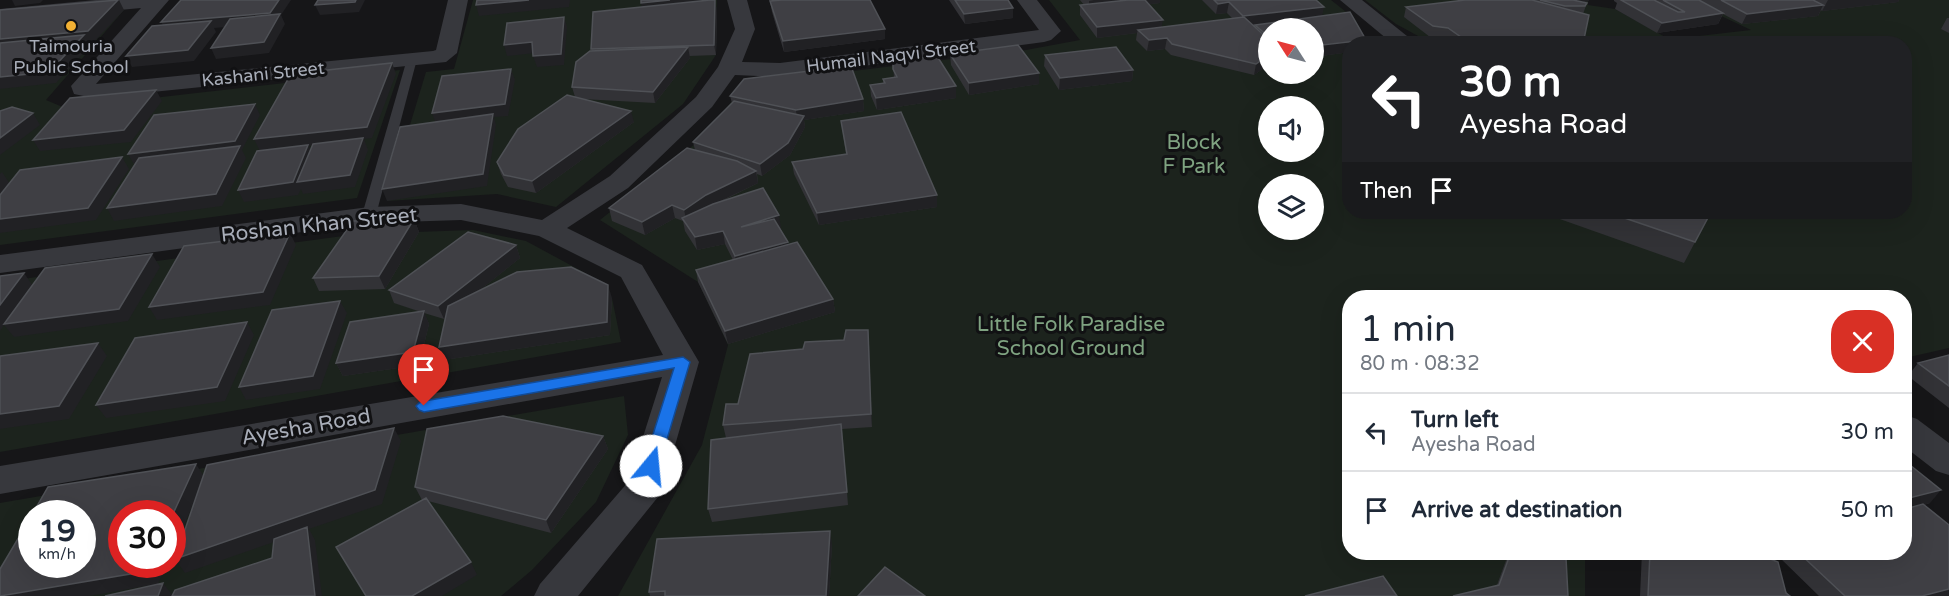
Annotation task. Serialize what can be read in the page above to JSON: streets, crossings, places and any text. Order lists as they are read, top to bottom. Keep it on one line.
{"streets":{"street":["Humail Naqvi Street","Kashani Street","Roshan Khan Street","Ayesha Road"]},"crossings":[["Roshan Khan Street","Ayesha Road"]],"parks":["Block F Park","Little Folk Paradise School Ground"],"places":["Taimouria Public School"],"north":"top left","page":{"turn":["30 m","Ayesha Road"],"then":"Then","heading":["1 min","80 m · 08:32"],"list":[{"name":"Turn left","note":"Ayesha Road","value":"30 m"},{"name":"Arrive at destination","value":"50 m"}],"speed":"19 km/h","limit":"30"}}
